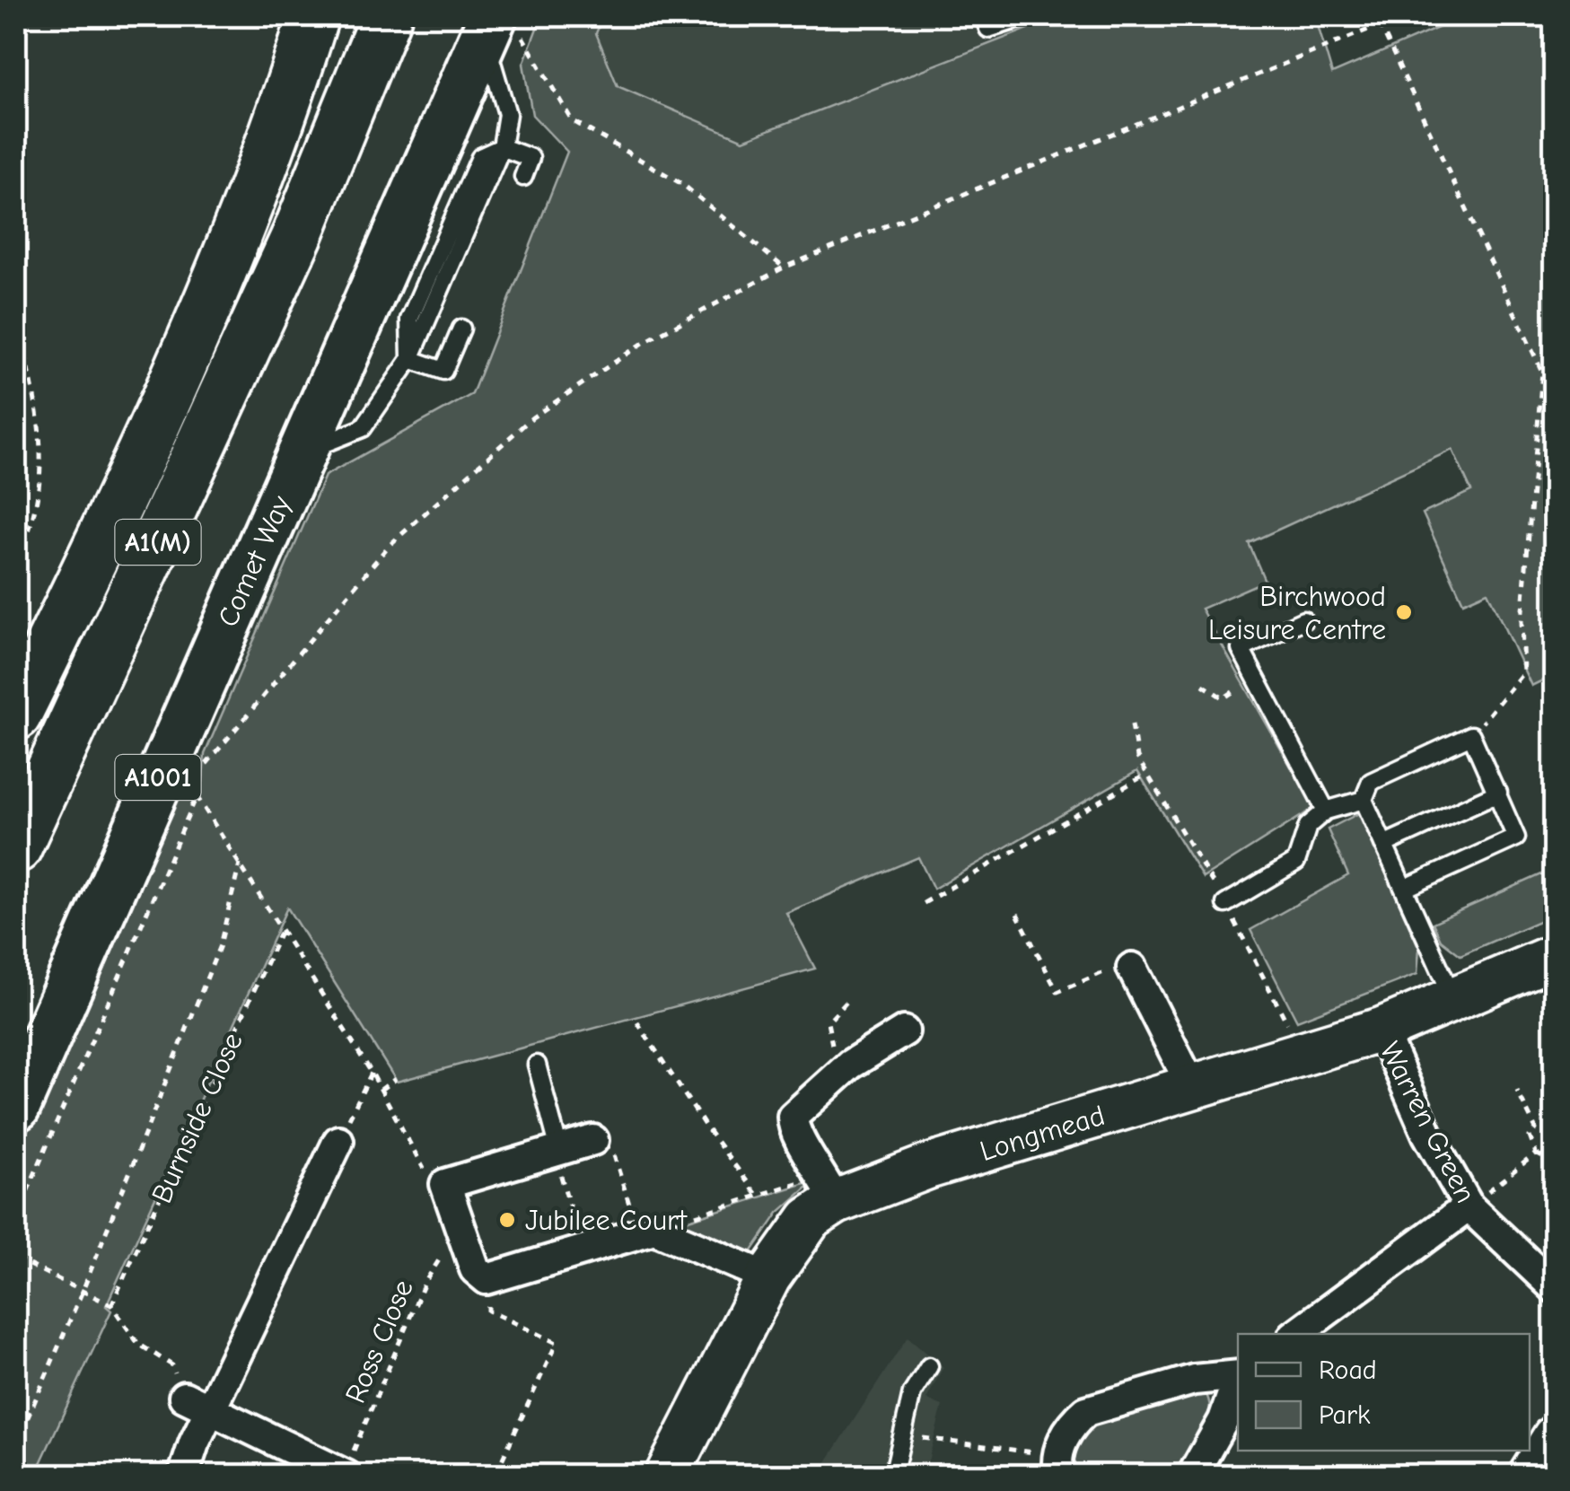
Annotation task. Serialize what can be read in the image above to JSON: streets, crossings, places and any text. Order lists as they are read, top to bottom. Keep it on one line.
{"streets":{"highway":["A1(M)"],"main road":["Comet Way","A1001"],"street":["Warren Green","Longmead"],"path":["Burnside Close","Ross Close"]},"crossings":[["Warren Green","Longmead"]],"places":["Birchwood Leisure Centre","Jubilee Court"],"legend":["Road","Park"]}
